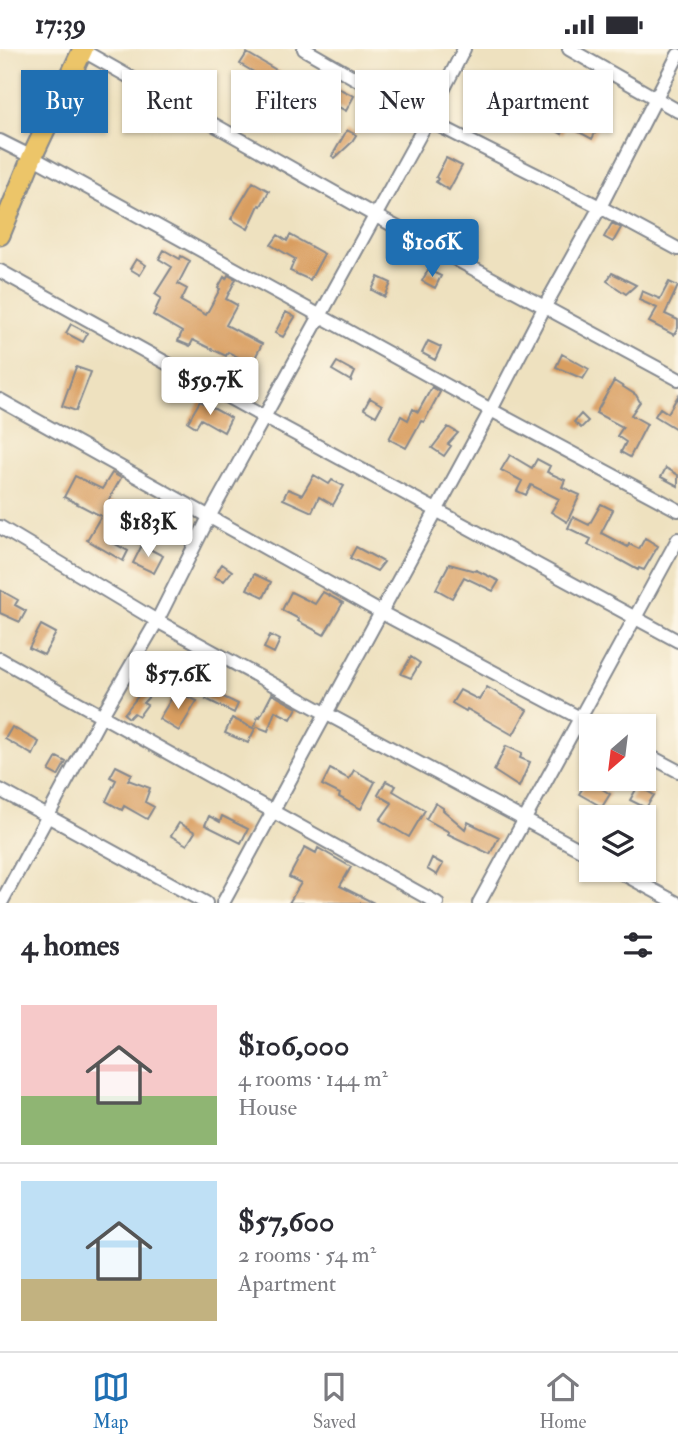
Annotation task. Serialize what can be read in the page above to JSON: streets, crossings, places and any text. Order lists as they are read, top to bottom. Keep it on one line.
{"north":"bottom left","page":{"status":"17:39","chip":["Buy","Rent","Filters","New","Apartment"],"price":["$106K","$59.7K","$183K","$57.6K"],"heading":"4 homes","list":[{"name":"$106,000","note":"4 rooms · 144 m² · House"},{"name":"$57,600","note":"2 rooms · 54 m² · Apartment"}],"tabs":["Map","Saved","Home"]}}
